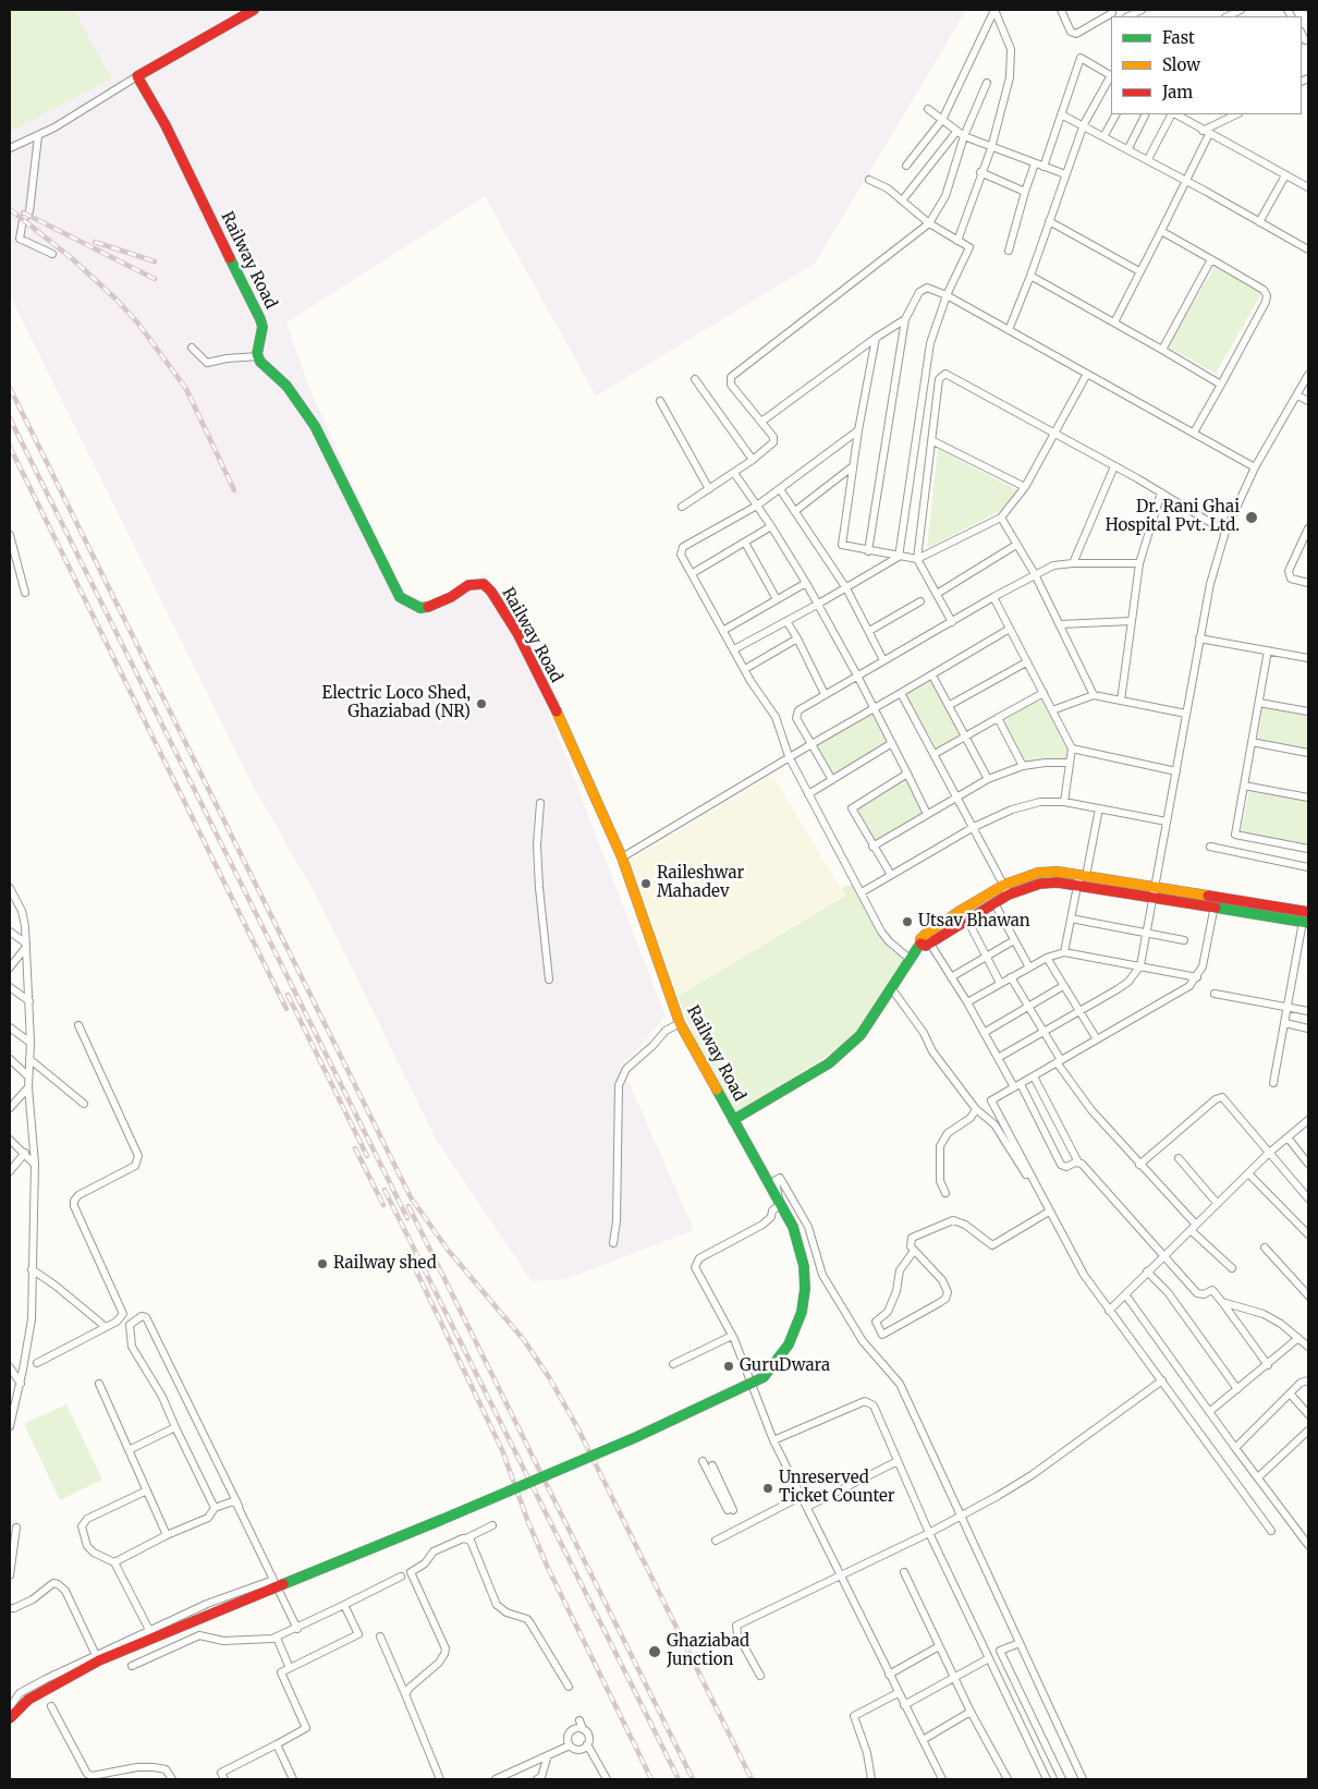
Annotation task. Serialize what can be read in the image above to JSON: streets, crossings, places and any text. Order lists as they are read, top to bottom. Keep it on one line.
{"streets":{"street":["Railway Road"]},"places":["Dr. Rani Ghai Hospital Pvt. Ltd.","Electric Loco Shed, Ghaziabad (NR)","Raileshwar Mahadev","Utsav Bhawan","Railway shed","GuruDwara","Unreserved Ticket Counter","Ghaziabad Junction"],"legend":["Fast","Slow","Jam"]}
